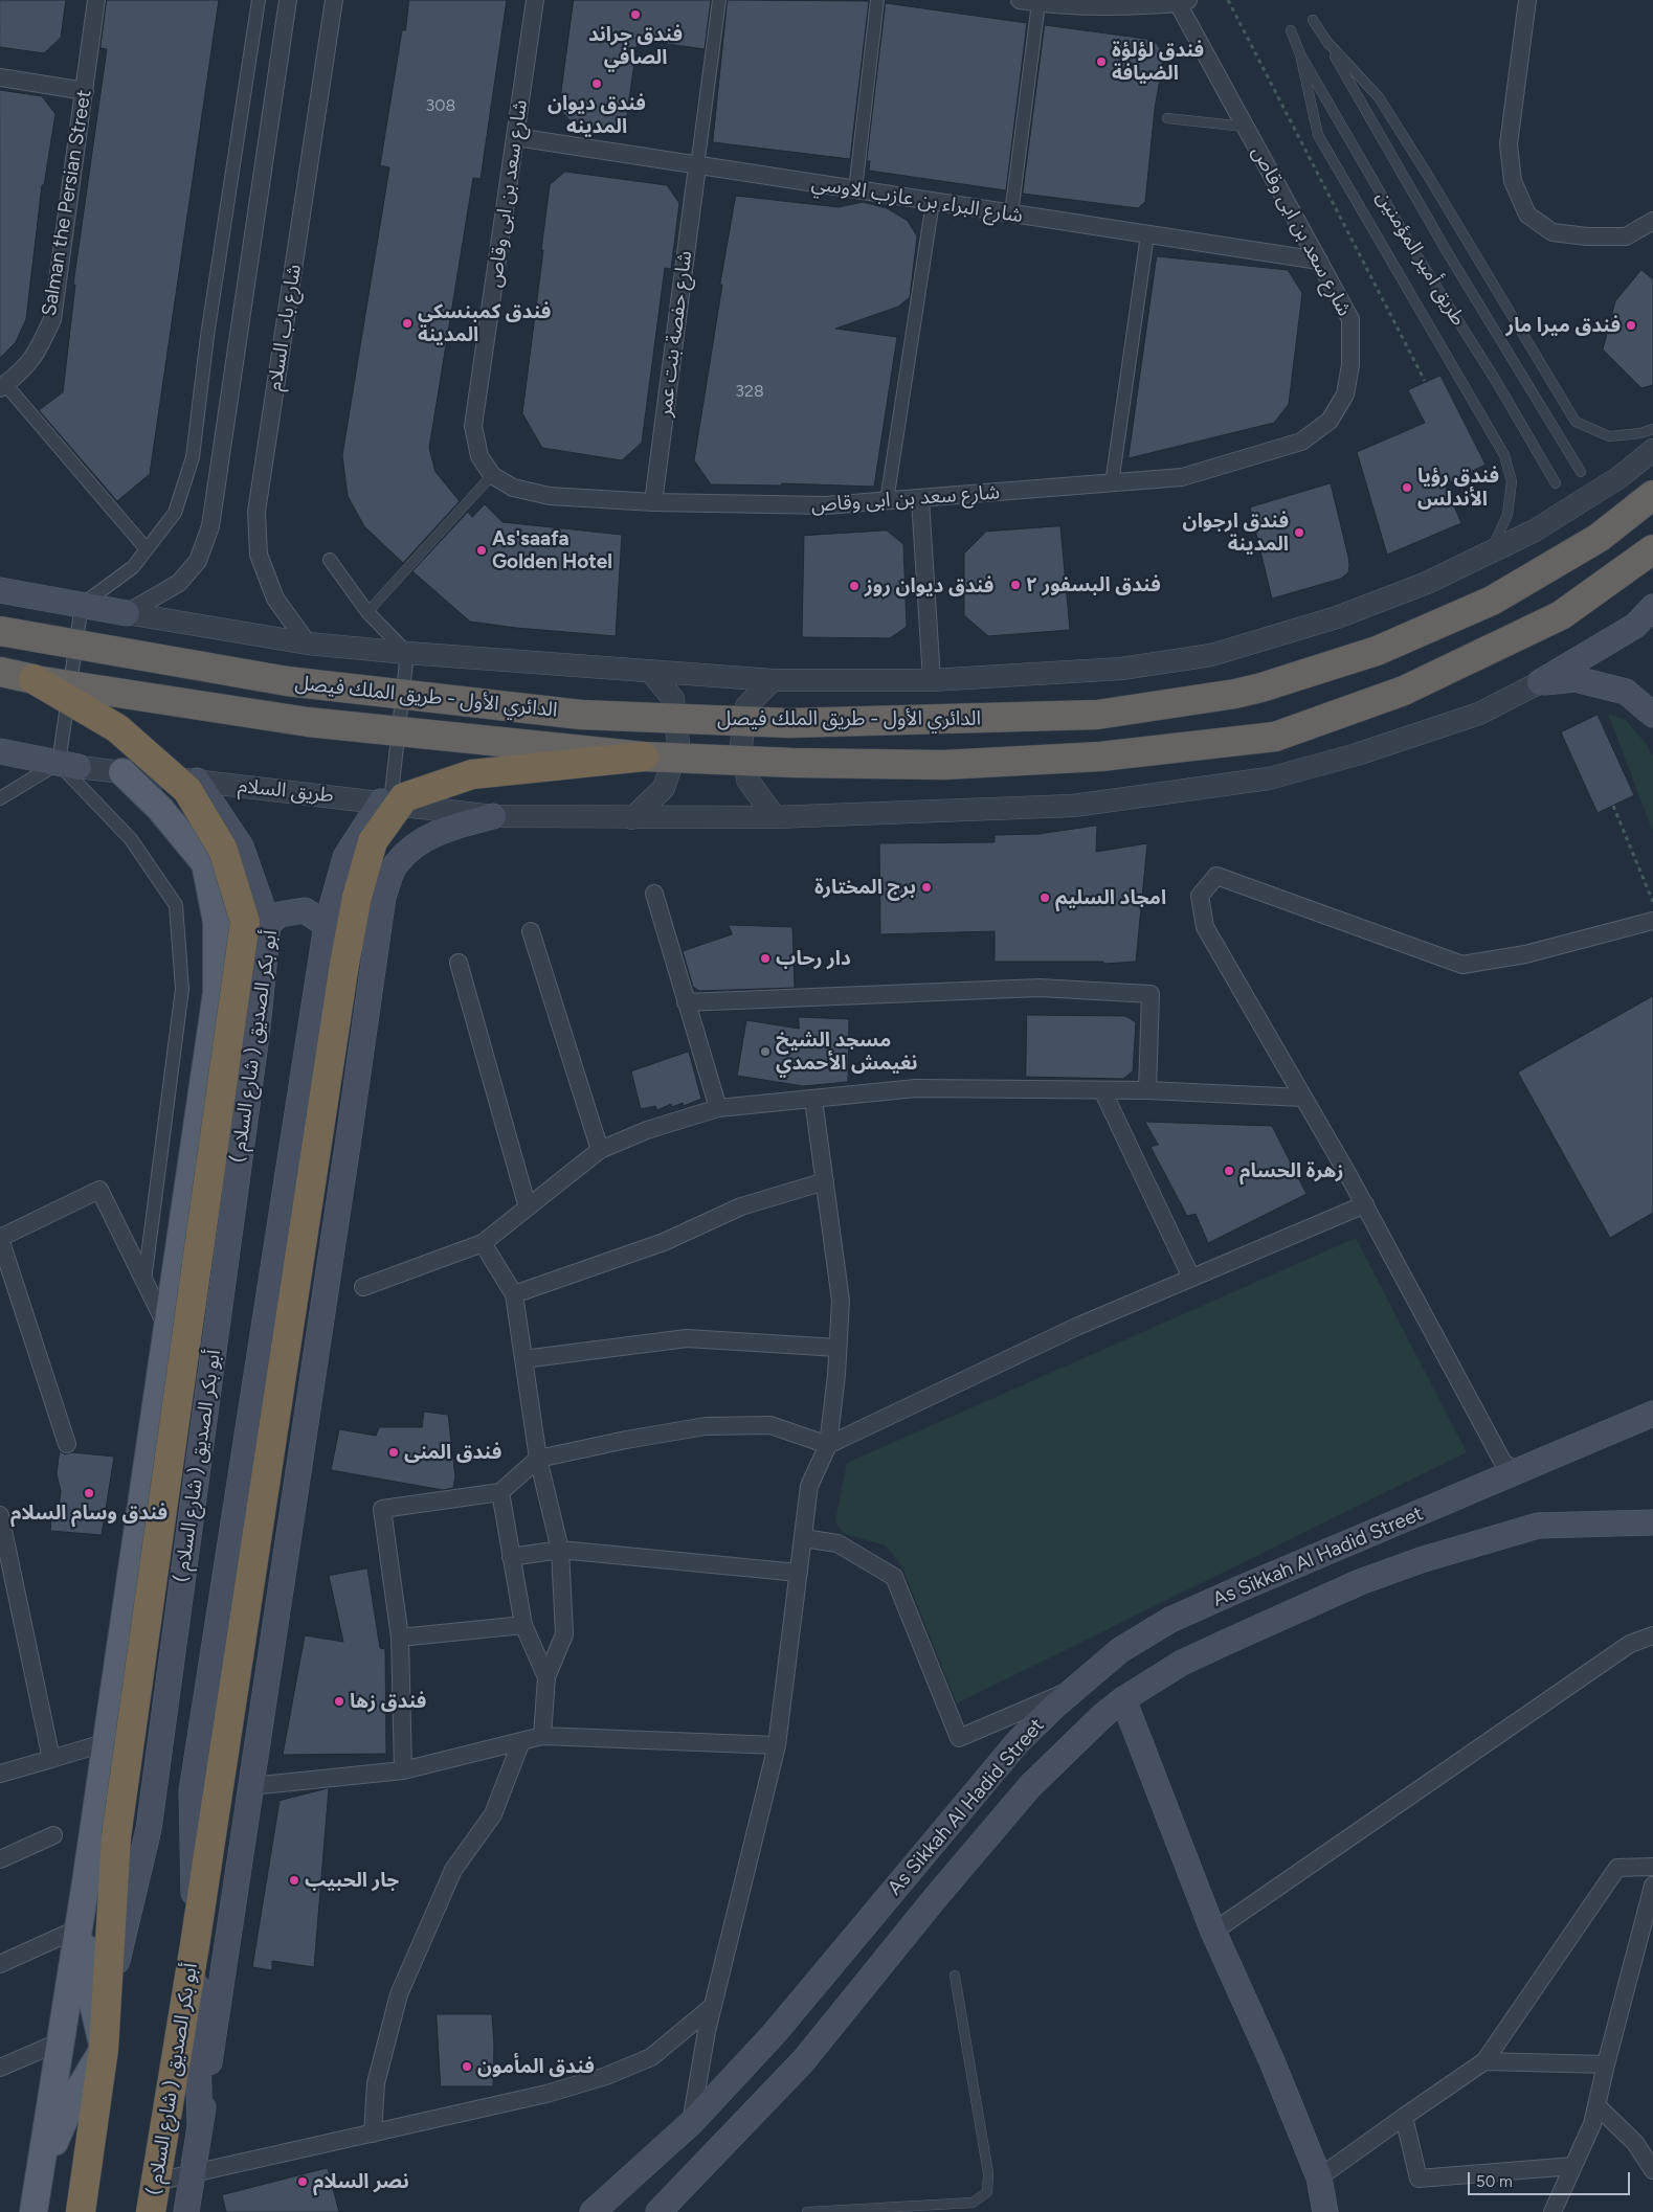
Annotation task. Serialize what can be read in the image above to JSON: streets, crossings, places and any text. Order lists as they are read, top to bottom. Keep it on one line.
{"streets":{"highway":["الدائري الأول - طريق الملك فيصل","( شارع السلام ) أبو بكر الصديق"],"main road":["As Sikkah Al Hadid Street"],"street":["شارع سعد بن ابى وقاص","شارع البراء بن عازب الاوسي","Salman the Persian Street","شارع باب السلام","شارع حفصة بنت عمر","طريق السلام"],"lane":["طريق أمير المؤمنين"]},"crossings":[["شارع سعد بن ابى وقاص","شارع البراء بن عازب الاوسي"],["شارع سعد بن ابى وقاص","شارع حفصة بنت عمر"],["شارع سعد بن ابى وقاص","الدائري الأول - طريق الملك فيصل"],["شارع البراء بن عازب الاوسي","شارع حفصة بنت عمر"],["الدائري الأول - طريق الملك فيصل","( شارع السلام ) أبو بكر الصديق"]],"places":["فندق جراند الصافي","فندق لؤلؤة الضيافة","فندق ديوان المدينه","فندق كمبنسكي المدينة","فندق ميرا مار","فندق رؤيا الأندلس","فندق ارجوان المدينة","As'saafa Golden Hotel","فندق البسفور ٢","فندق ديوان روز","برج المختارة","امجاد السلیم","دار رحاب","مسجد الشيخ نغيمش الأحمدي","زهرة الحسام","فندق المنى","فندق وسام السلام","فندق زها","جار الحبيب","فندق المأمون","نصر السلام"],"house_numbers":["308","328"],"scale_bar":"50 m"}
